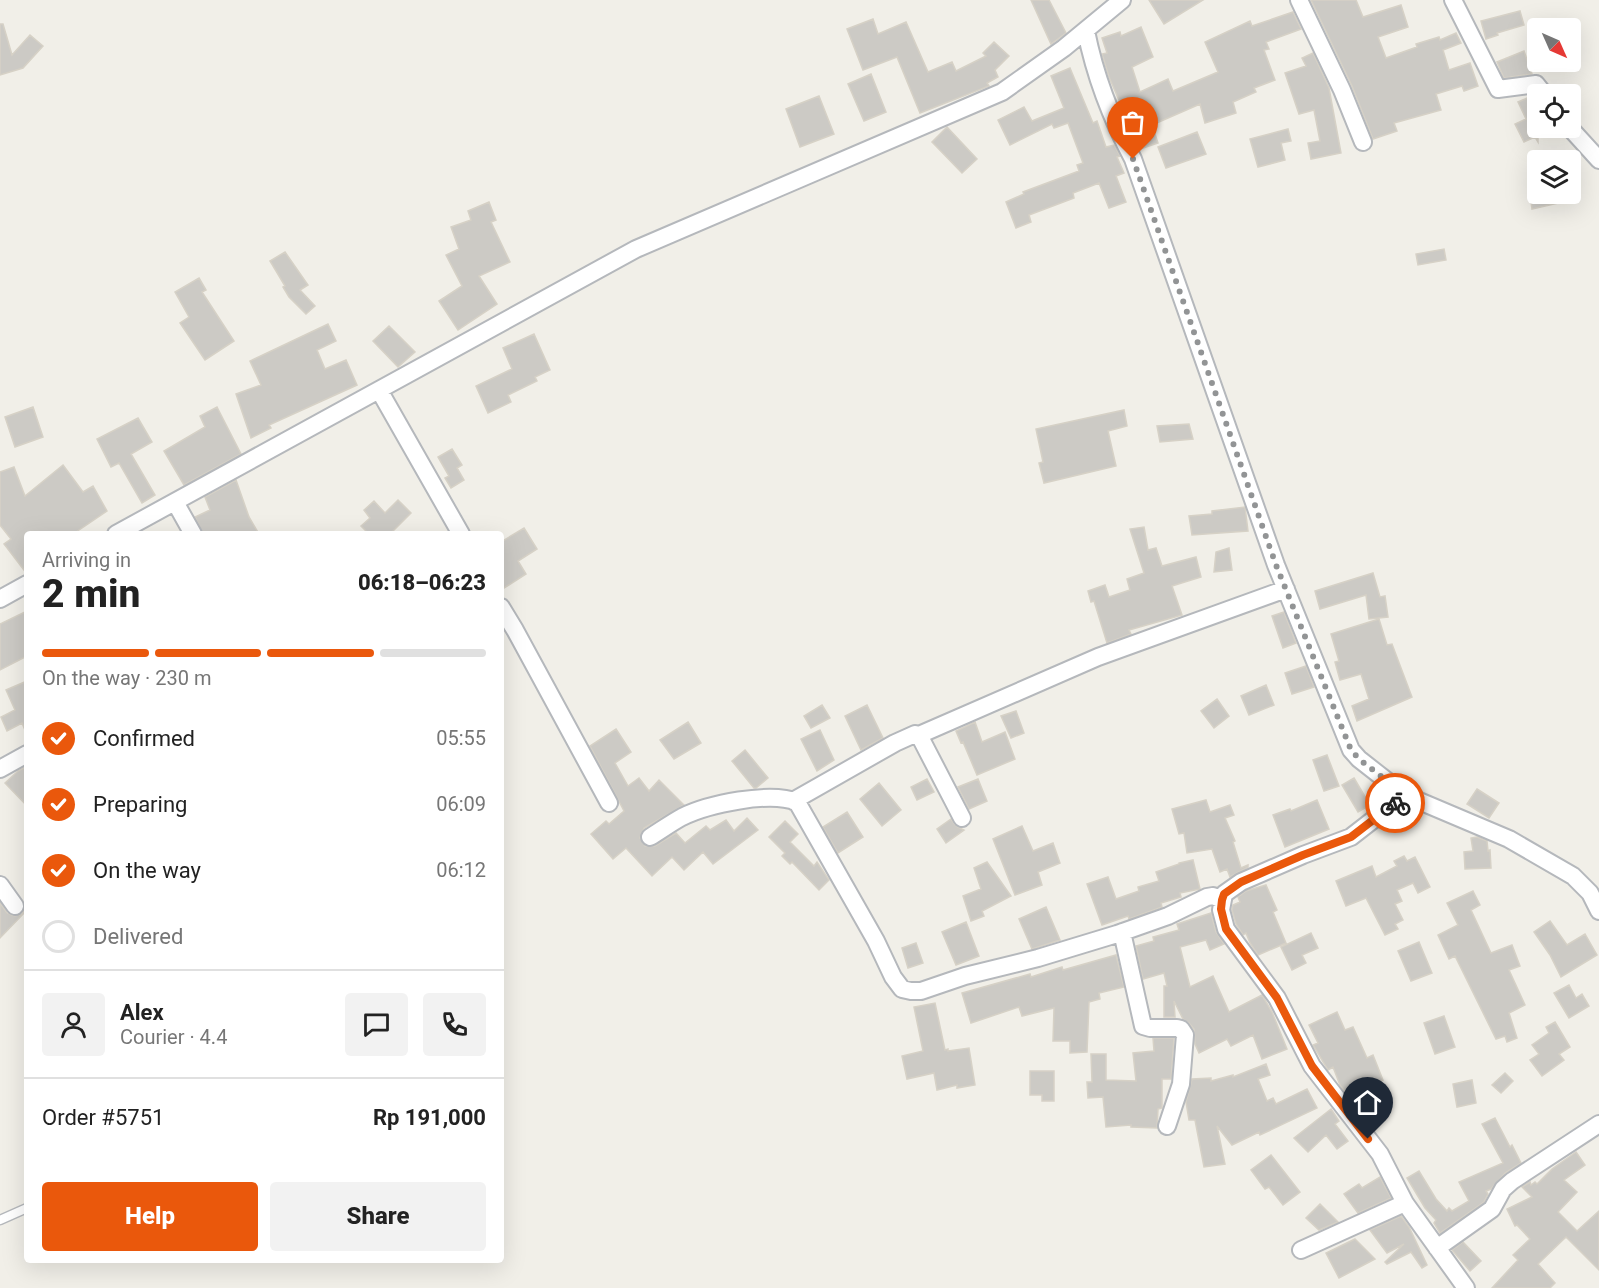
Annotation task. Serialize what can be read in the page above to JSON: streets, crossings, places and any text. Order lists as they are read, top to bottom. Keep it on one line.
{"north":"bottom right","page":{"heading":["2 min","Arriving in","06:18–06:23"],"panel":["Alex","Courier · 4.4","Order #5751","Rp 191,000"],"bar":"On the way · 230 m","list":[["Confirmed","05:55"],["Preparing","06:09"],["On the way","06:12"],"Delivered"],"buttons":["Help","Share"]}}
